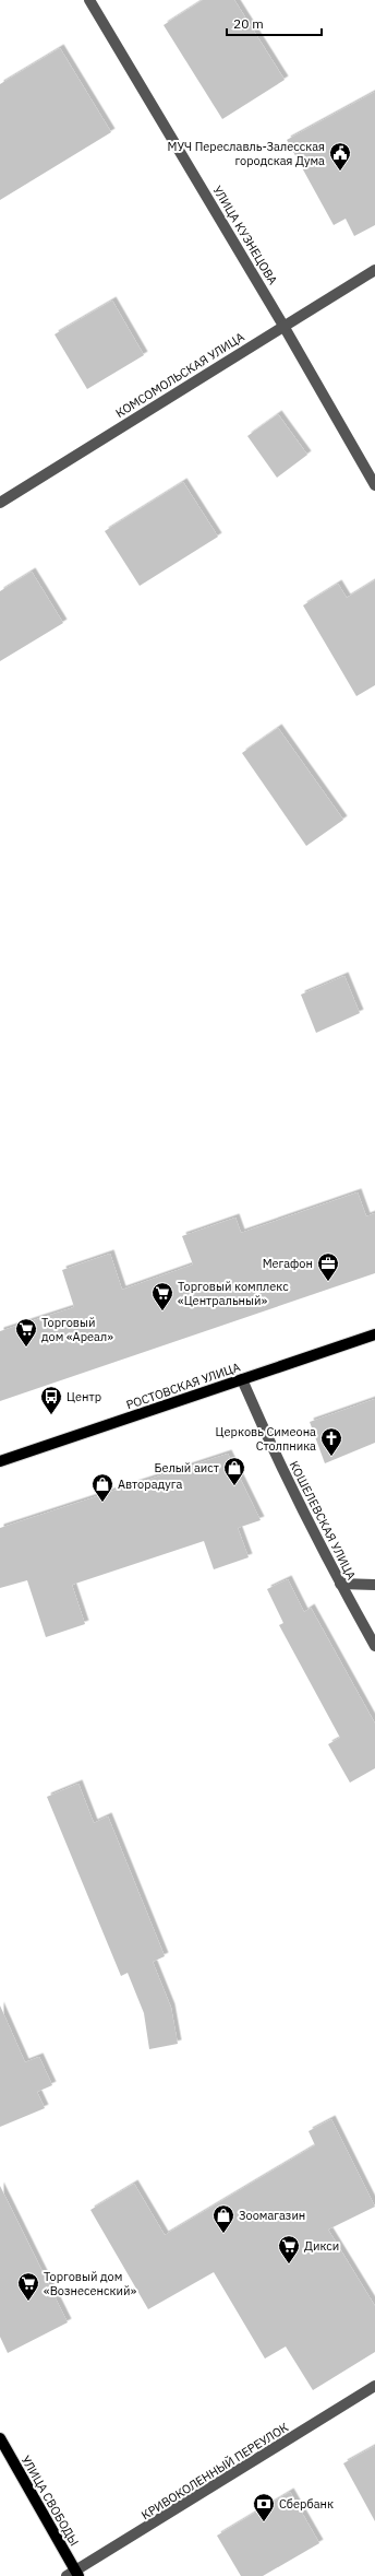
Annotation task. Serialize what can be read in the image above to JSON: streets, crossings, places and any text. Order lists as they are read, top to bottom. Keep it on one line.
{"streets":{"main road":["РОСТОВСКАЯ УЛИЦА","УЛИЦА СВОБОДЫ"],"street":["УЛИЦА КУЗНЕЦОВА","КОМСОМОЛЬСКАЯ УЛИЦА","КОШЕЛЕВСКАЯ УЛИЦА","КРИВОКОЛЕННЫЙ ПЕРЕУЛОК"]},"crossings":[["УЛИЦА КУЗНЕЦОВА","КОМСОМОЛЬСКАЯ УЛИЦА"],["РОСТОВСКАЯ УЛИЦА","КОШЕЛЕВСКАЯ УЛИЦА"],["КРИВОКОЛЕННЫЙ ПЕРЕУЛОК","УЛИЦА СВОБОДЫ"]],"places":{"public building":["МУЧ Переславль-Залесская городская Дума"],"office":["Мегафон"],"supermarket":["Торговый комплекс «Центральный»","Торговый дом «Ареал»","Дикси","Торговый дом «Вознесенский»"],"bus stop":["Центр"],"church":["Церковь Симеона Столпника"],"shop":["Белый аист","Авторадуга","Зоомагазин"],"bank":["Сбербанк"]},"scale_bar":"20 m"}
